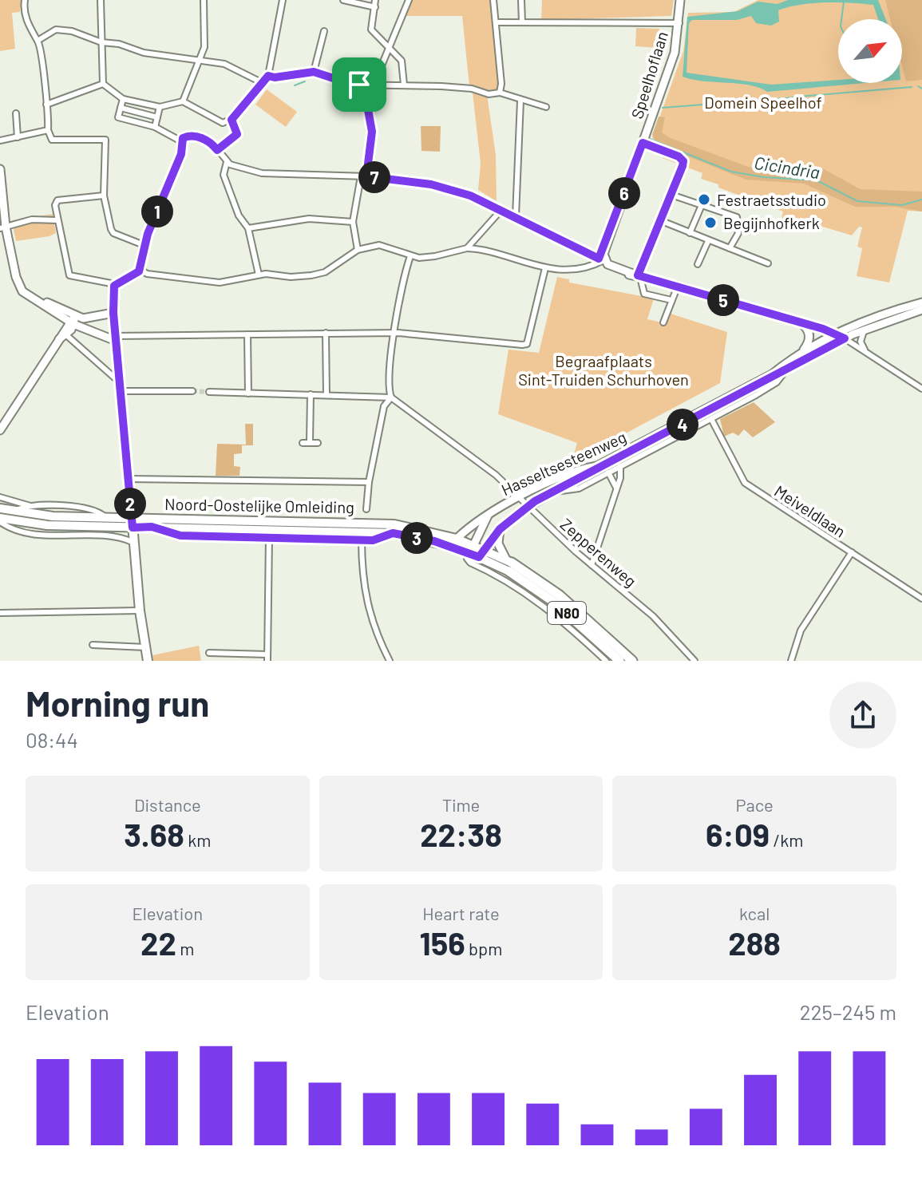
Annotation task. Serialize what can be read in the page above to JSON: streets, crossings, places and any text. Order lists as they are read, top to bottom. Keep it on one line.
{"streets":{"highway":["N80"],"main road":["Noord-Oostelijke Omleiding"],"street":["Speelhoflaan","Hasseltsesteenweg","Meiveldlaan","Zepperenweg"]},"crossings":[["Hasseltsesteenweg","Noord-Oostelijke Omleiding"],["Hasseltsesteenweg","Zepperenweg"],["Noord-Oostelijke Omleiding","N80"]],"water":["Cicindria"],"parks":["Domein Speelhof","Begraafplaats Sint-Truiden Schurhoven"],"places":["Festraetsstudio","Begijnhofkerk"],"north":"top right","page":{"pins":["7","6","1","5","4","2","3"],"heading":["Morning run","08:44"],"stats":[["Distance","3.68 km"],["Time","22:38"],["Pace","6:09 /km"],["Elevation","22 m"],["Heart rate","156 bpm"],["kcal","288"]],"chart":["Elevation","225–245 m"]}}
